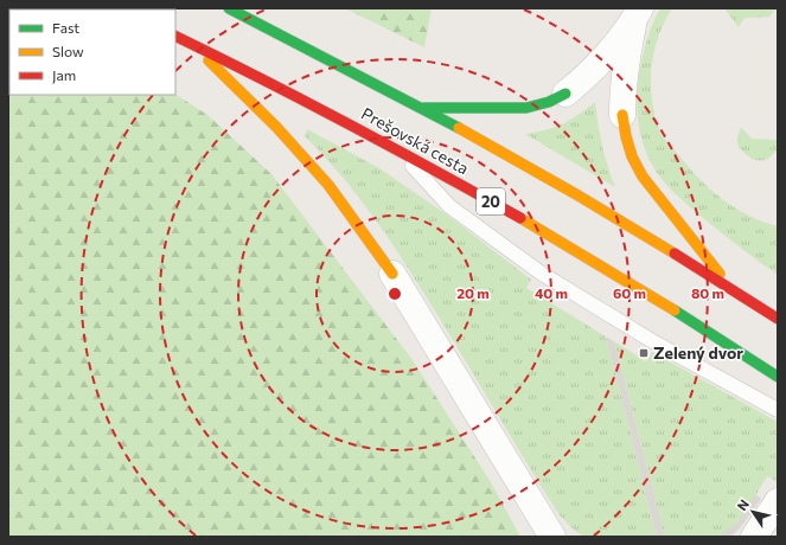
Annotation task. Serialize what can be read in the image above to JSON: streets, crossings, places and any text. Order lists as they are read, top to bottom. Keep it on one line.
{"streets":{"highway":["Prešovská cesta","20"]},"places":{"transit":["Zelený dvor"]},"legend":["Fast","Slow","Jam"],"north":"top left","rings":["20 m","40 m","60 m","80 m"]}
